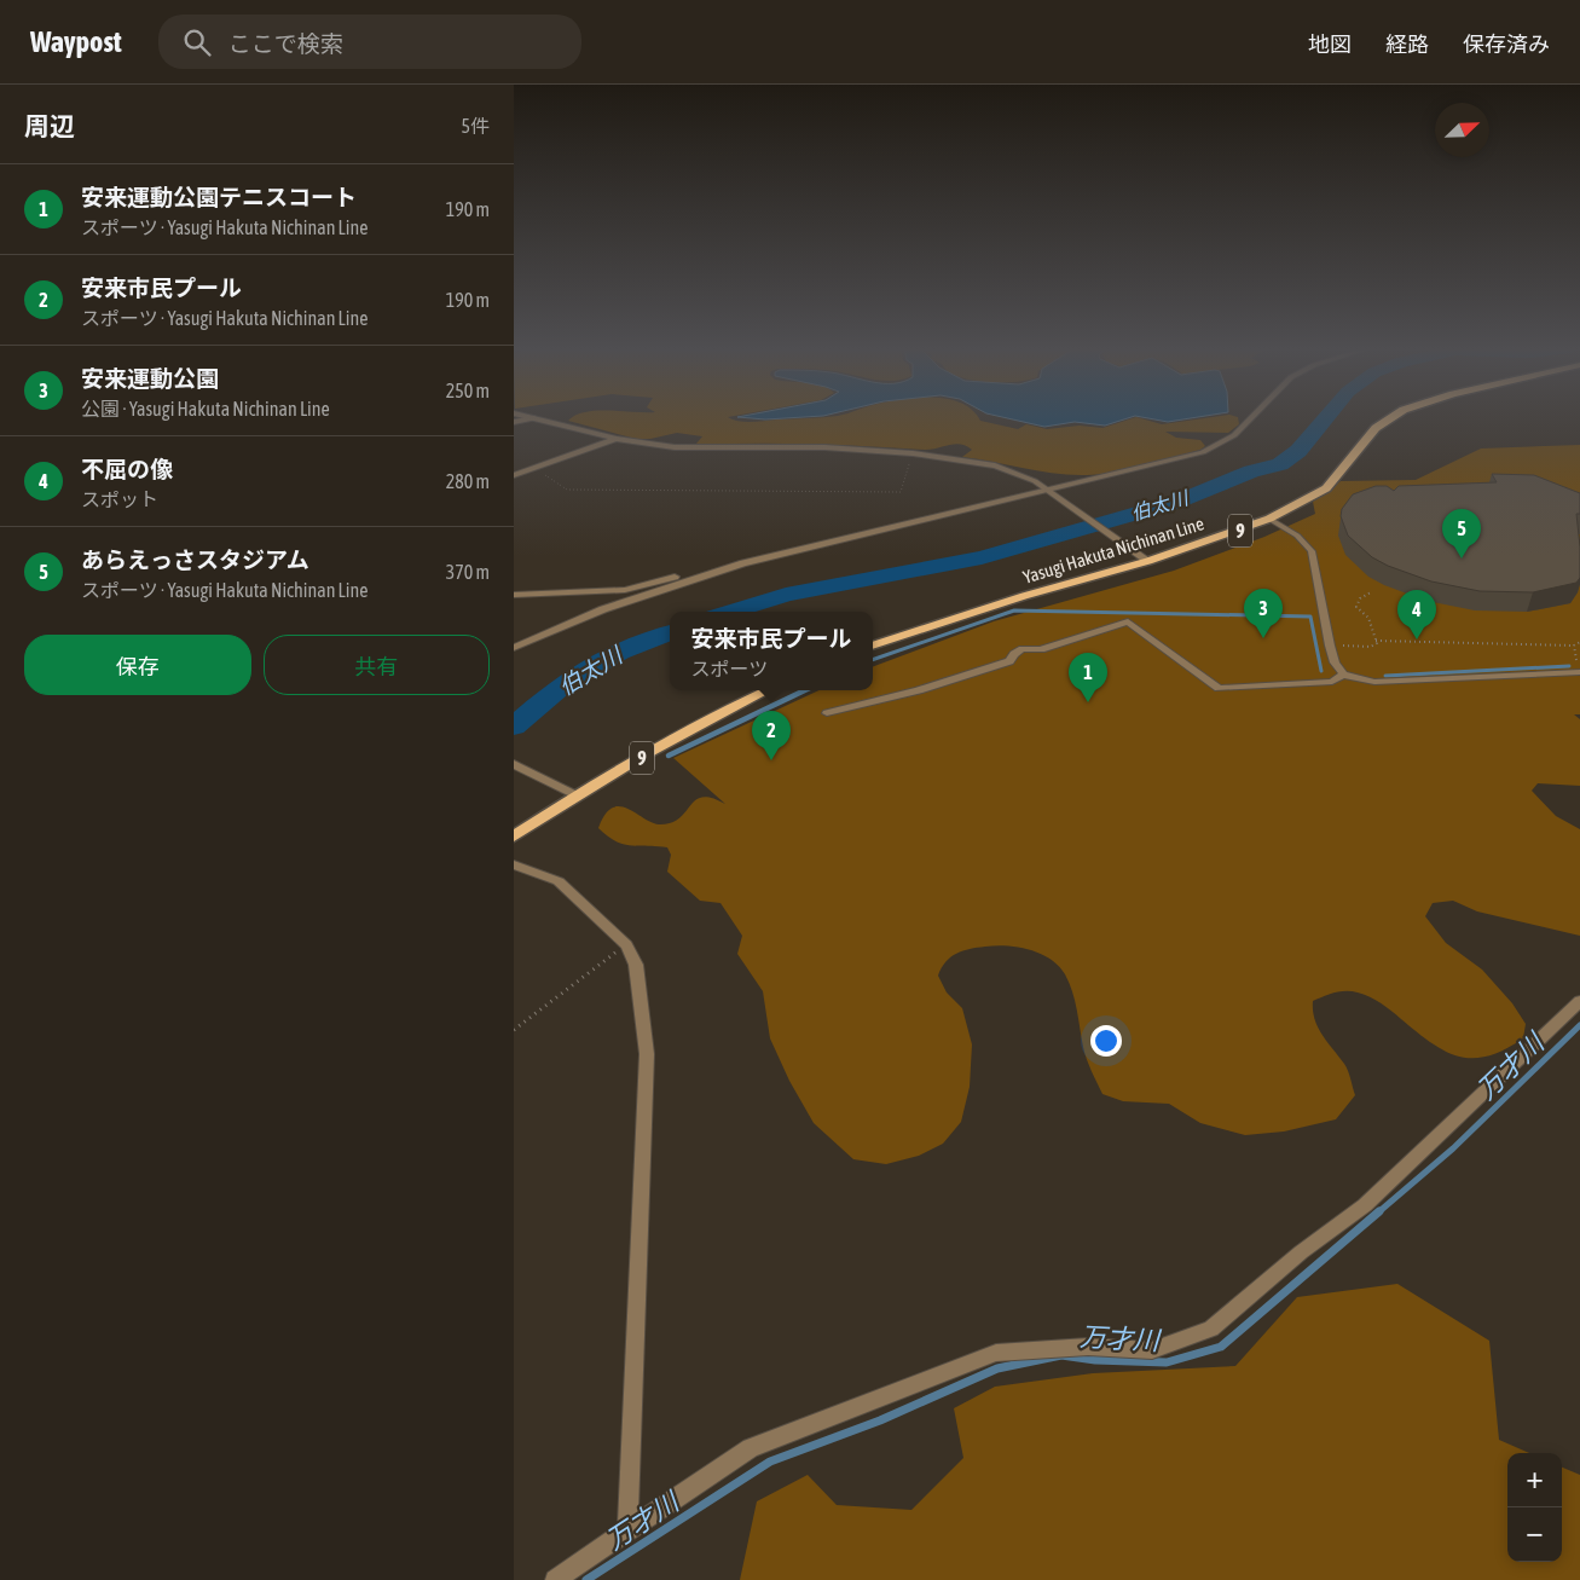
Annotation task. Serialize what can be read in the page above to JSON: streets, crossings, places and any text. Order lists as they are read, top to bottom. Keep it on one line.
{"streets":{"main road":["9","Yasugi Hakuta Nichinan Line"]},"water":["伯太川","万才川"],"north":"top right","page":{"header":"Waypost","search":"ここで検索","nav":["地図","経路","保存済み"],"heading":["周辺","5件"],"list":[{"mark":"1","name":"安来運動公園テニスコート","note":"スポーツ · Yasugi Hakuta Nichinan Line","value":"190 m"},{"mark":"2","name":"安来市民プール","note":"スポーツ · Yasugi Hakuta Nichinan Line","value":"190 m"},{"mark":"3","name":"安来運動公園","note":"公園 · Yasugi Hakuta Nichinan Line","value":"250 m"},{"mark":"4","name":"不屈の像","note":"スポット","value":"280 m"},{"mark":"5","name":"あらえっさスタジアム","note":"スポーツ · Yasugi Hakuta Nichinan Line","value":"370 m"}],"pins":["5","3","4","1","2"],"popup":["安来市民プール","スポーツ"],"buttons":["保存","共有"],"map_buttons":["+","−"]}}
